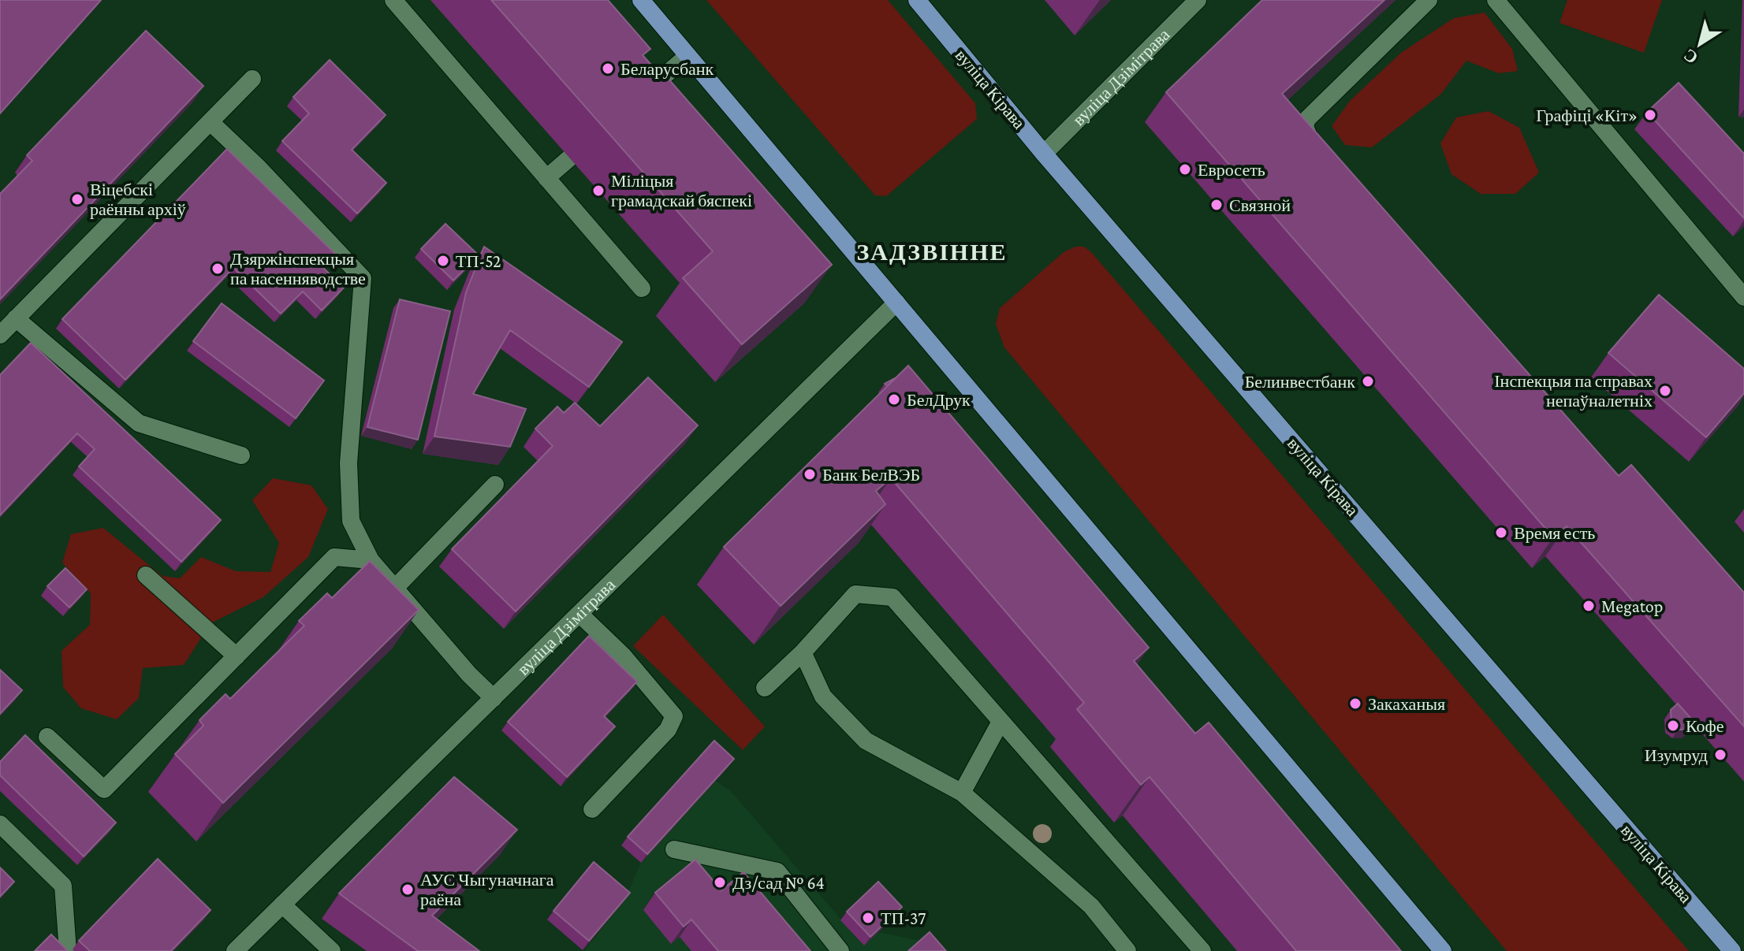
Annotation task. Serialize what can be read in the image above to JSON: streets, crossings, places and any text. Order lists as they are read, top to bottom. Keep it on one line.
{"streets":{"main road":["вуліца Кірава"],"street":["вуліца Дзімітрава"]},"crossings":[["вуліца Дзімітрава","вуліца Кірава"]],"districts":["ЗАДЗВІННЕ"],"places":["Беларусбанк","Графіці «Кіт»","Евросеть","Міліцыя грамадскай бяспекі","Віцебскі раённы архіў","Связной","ТП-52","Дзяржінспекцыя па насенняводстве","Белинвестбанк","Інспекцыя па справах непаўналетніх","БелДрук","Банк БелВЭБ","Время есть","Megatop","Закаханыя","Кофе","Изумруд","Дз/сад № 64","АУС Чыгуначнага раёна","ТП-37"],"north":"bottom left"}
